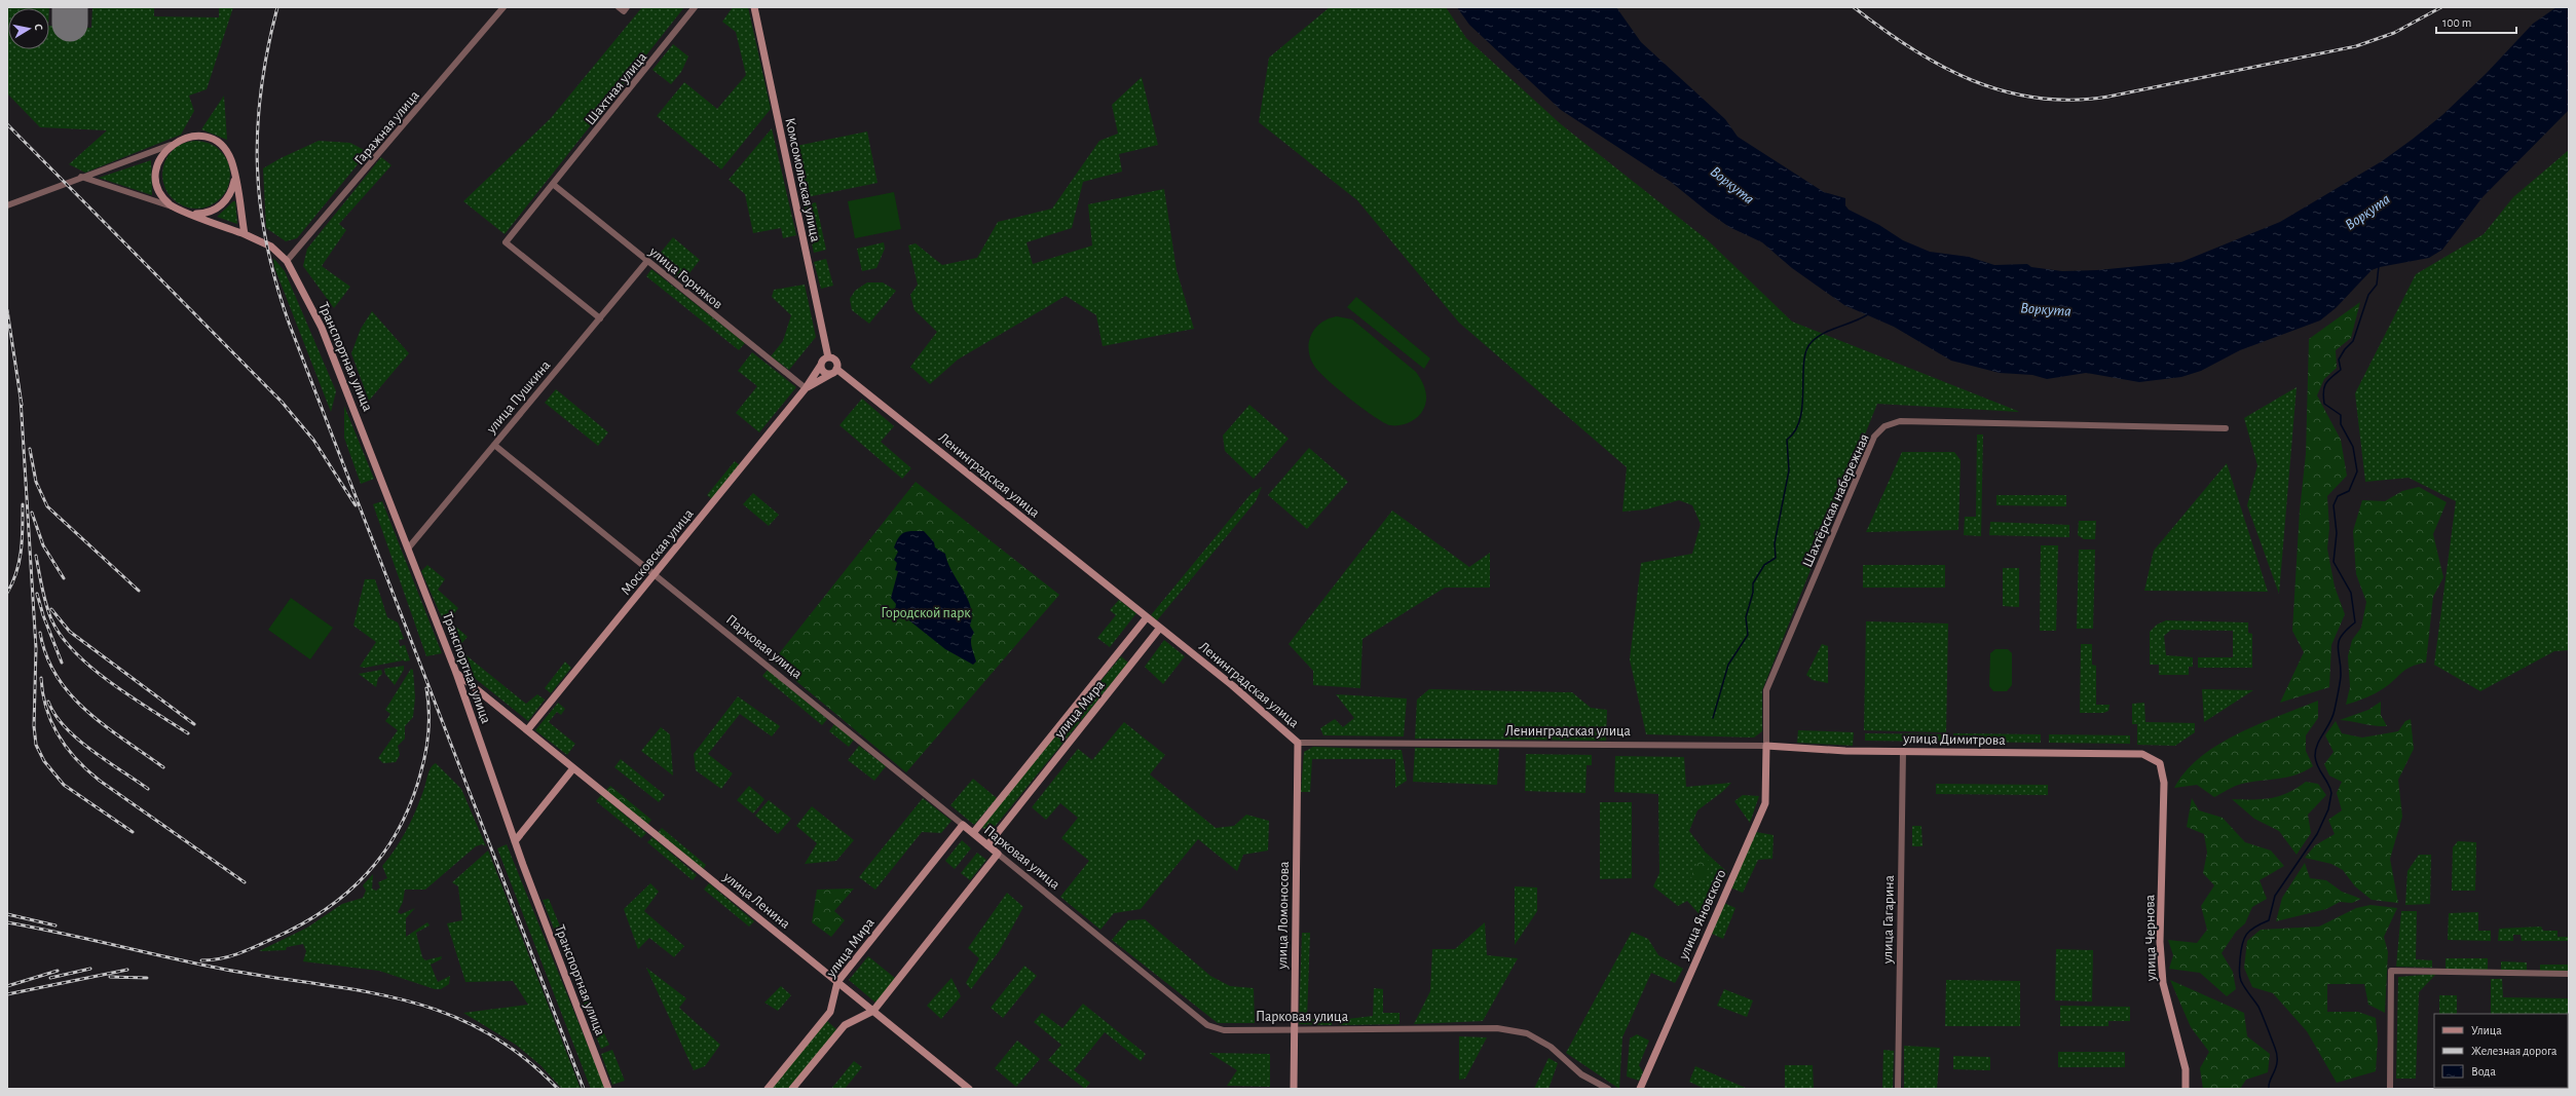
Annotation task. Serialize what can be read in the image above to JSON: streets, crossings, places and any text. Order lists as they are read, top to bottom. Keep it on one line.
{"streets":{"main road":["Комсомольская улица","Транспортная улица","Ленинградская улица","Московская улица","Парковая улица","улица Мира","улица Димитрова","улица Ленина","улица Яновского","улица Ломоносова","улица Чернова"],"street":["Шахтная улица","Гаражная улица","улица Горняков","улица Пушкина","Шахтёрская набережная","улица Гагарина"]},"crossings":[["Шахтная улица","улица Горняков"],["Шахтная улица","улица Пушкина"],["Гаражная улица","Транспортная улица"],["Комсомольская улица","Московская улица"],["улица Горняков","улица Пушкина"],["улица Горняков","Московская улица"],["Транспортная улица","улица Пушкина"],["Транспортная улица","улица Ленина"],["улица Пушкина","Парковая улица"],["Ленинградская улица","Шахтёрская набережная"],["Ленинградская улица","Московская улица"],["Ленинградская улица","улица Мира"],["Ленинградская улица","улица Димитрова"],["Ленинградская улица","улица Яновского"],["Ленинградская улица","улица Ломоносова"],["Шахтёрская набережная","улица Димитрова"],["Шахтёрская набережная","улица Яновского"],["Московская улица","Парковая улица"],["Московская улица","улица Ленина"],["Парковая улица","улица Мира"],["Парковая улица","улица Ломоносова"],["улица Мира","улица Ленина"],["улица Димитрова","улица Яновского"],["улица Димитрова","улица Гагарина"],["улица Димитрова","улица Чернова"]],"water":["Воркута"],"parks":["Городской парк"],"legend":["Улица","Железная дорога","Вода"],"scale_bar":"100 m","north":"right"}
